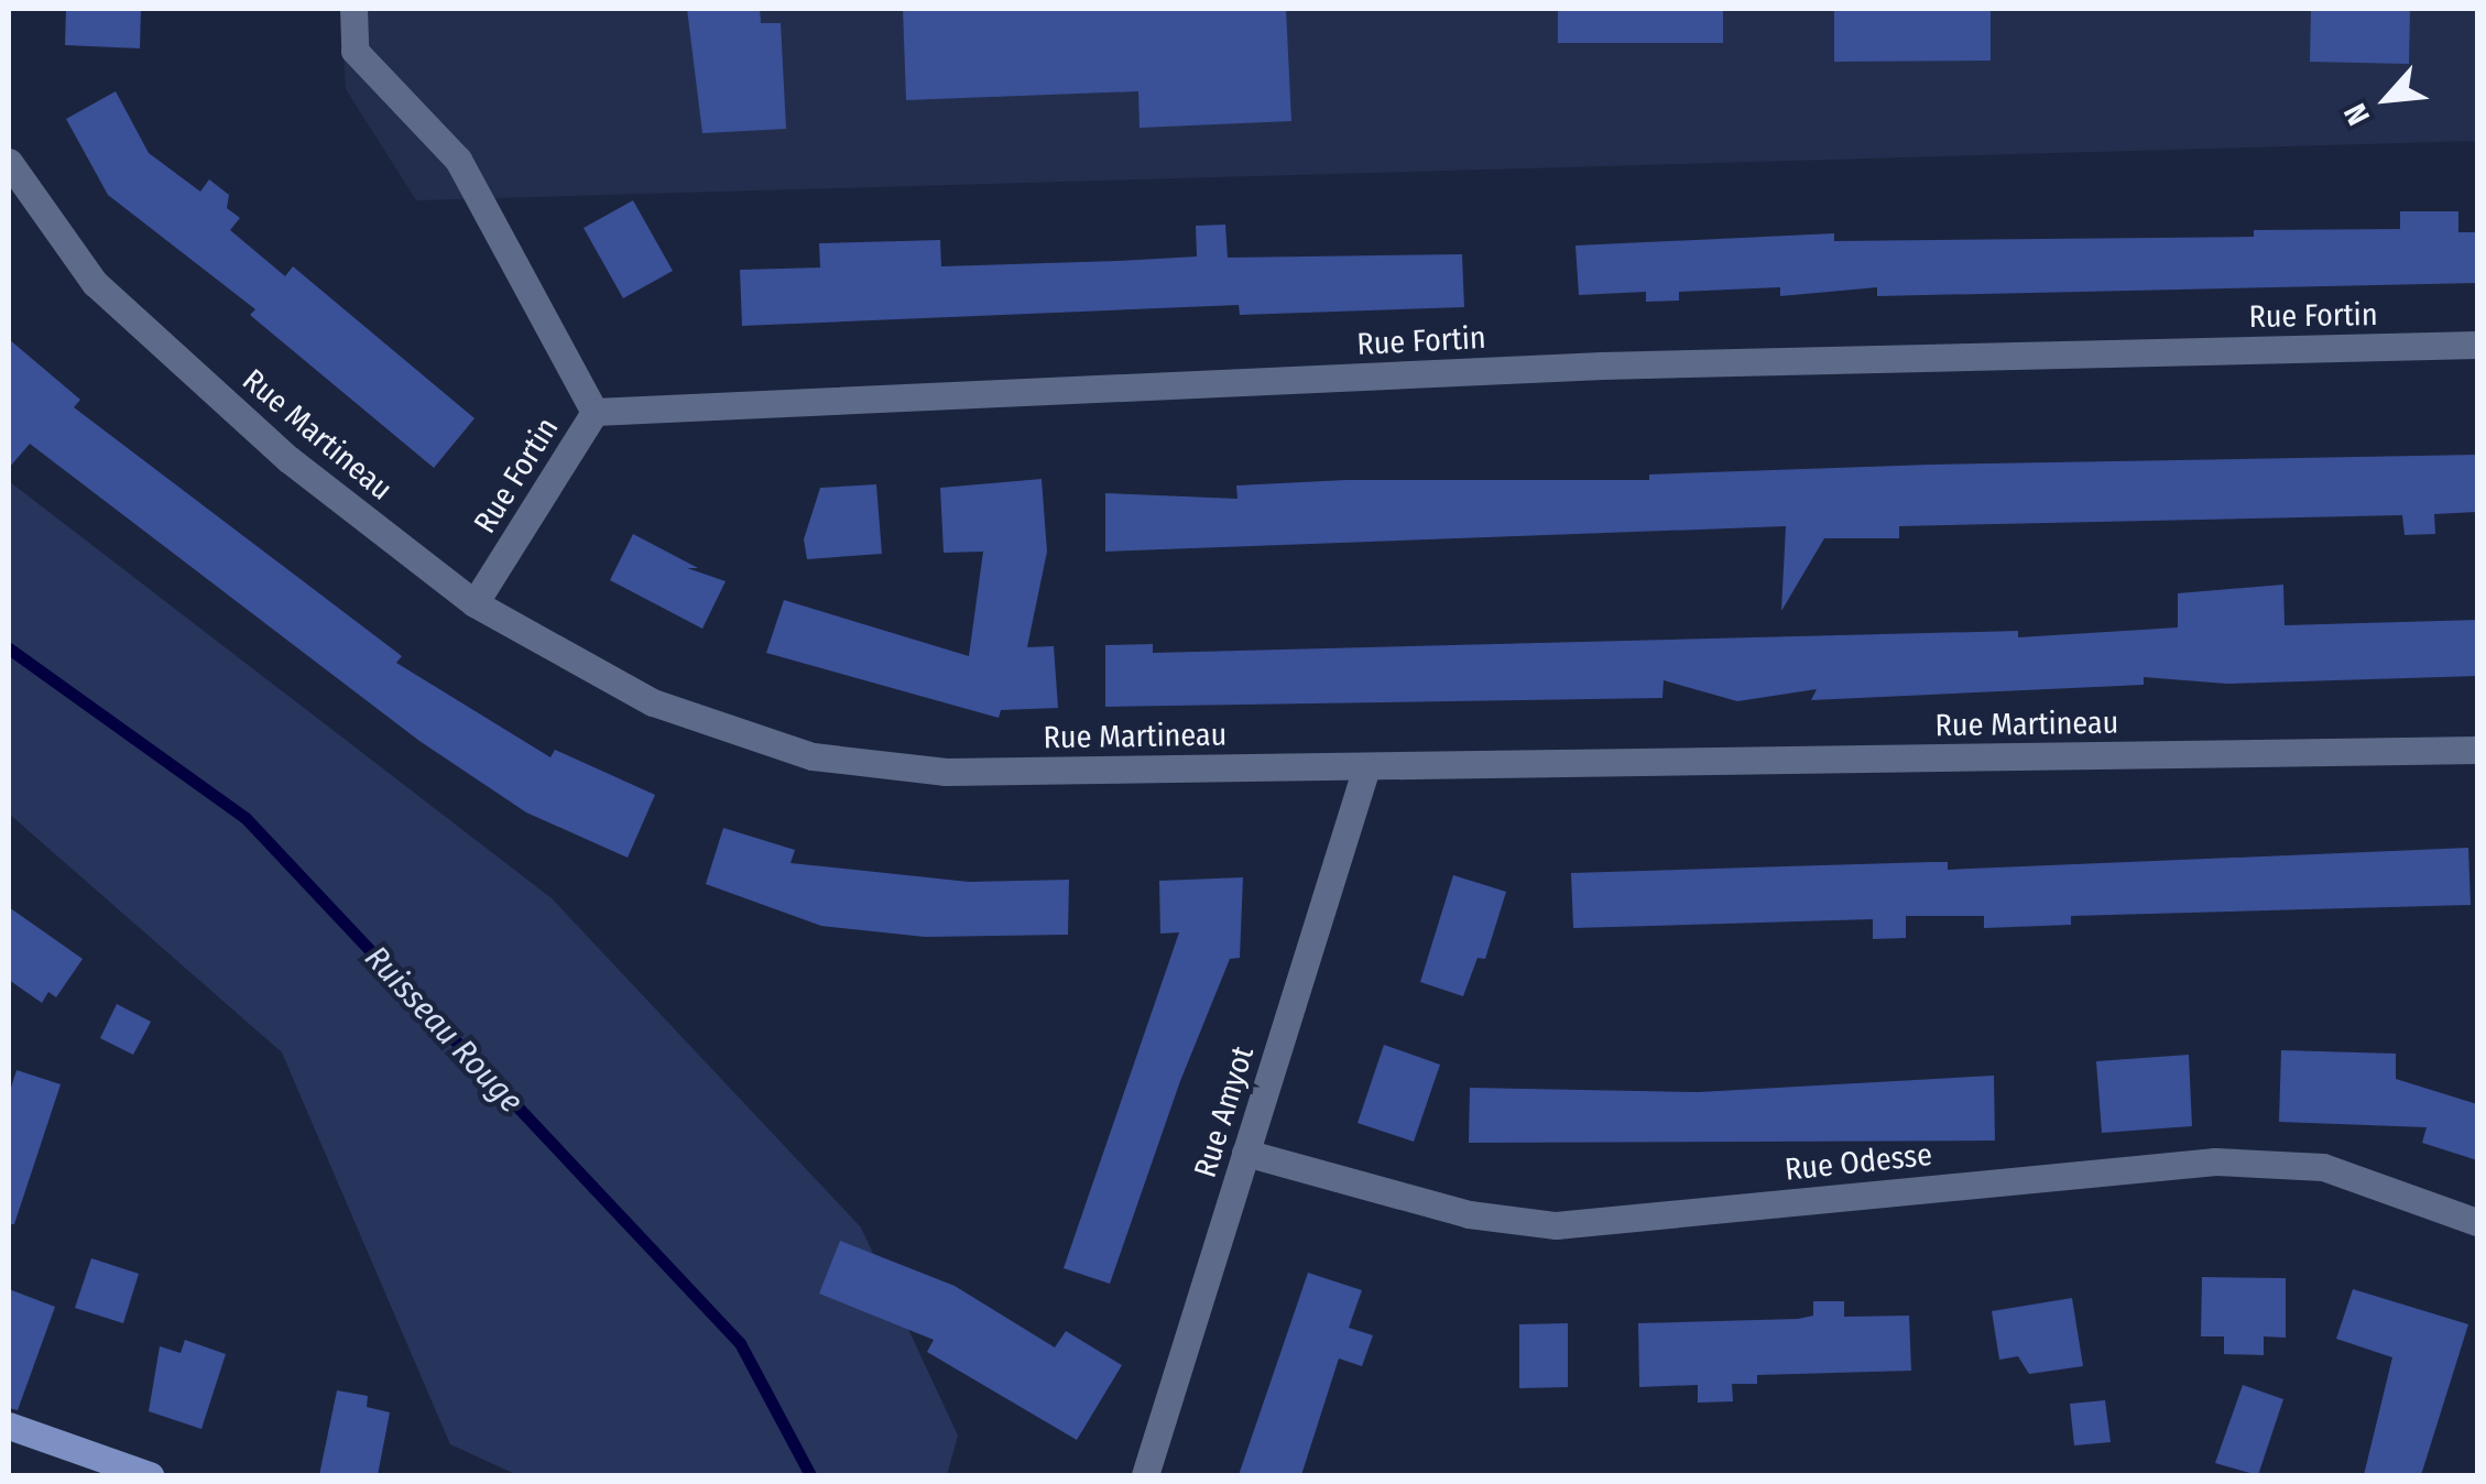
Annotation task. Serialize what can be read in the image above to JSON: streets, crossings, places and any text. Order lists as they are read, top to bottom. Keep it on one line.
{"streets":{"street":["Rue Fortin","Rue Martineau","Rue Amyot","Rue Odesse"]},"crossings":[["Rue Fortin","Rue Martineau"],["Rue Martineau","Rue Amyot"],["Rue Amyot","Rue Odesse"]],"water":["Ruisseau Rouge"],"north":"bottom left"}
